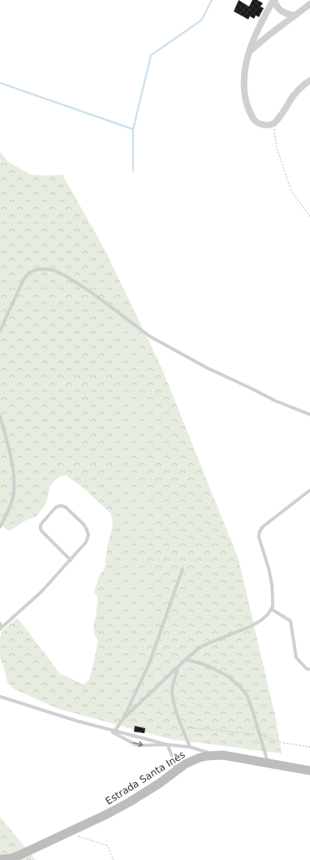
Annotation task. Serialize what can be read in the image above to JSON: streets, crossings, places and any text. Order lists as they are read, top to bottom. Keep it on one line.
{"streets":{"main road":["Estrada Santa Inês"]}}
